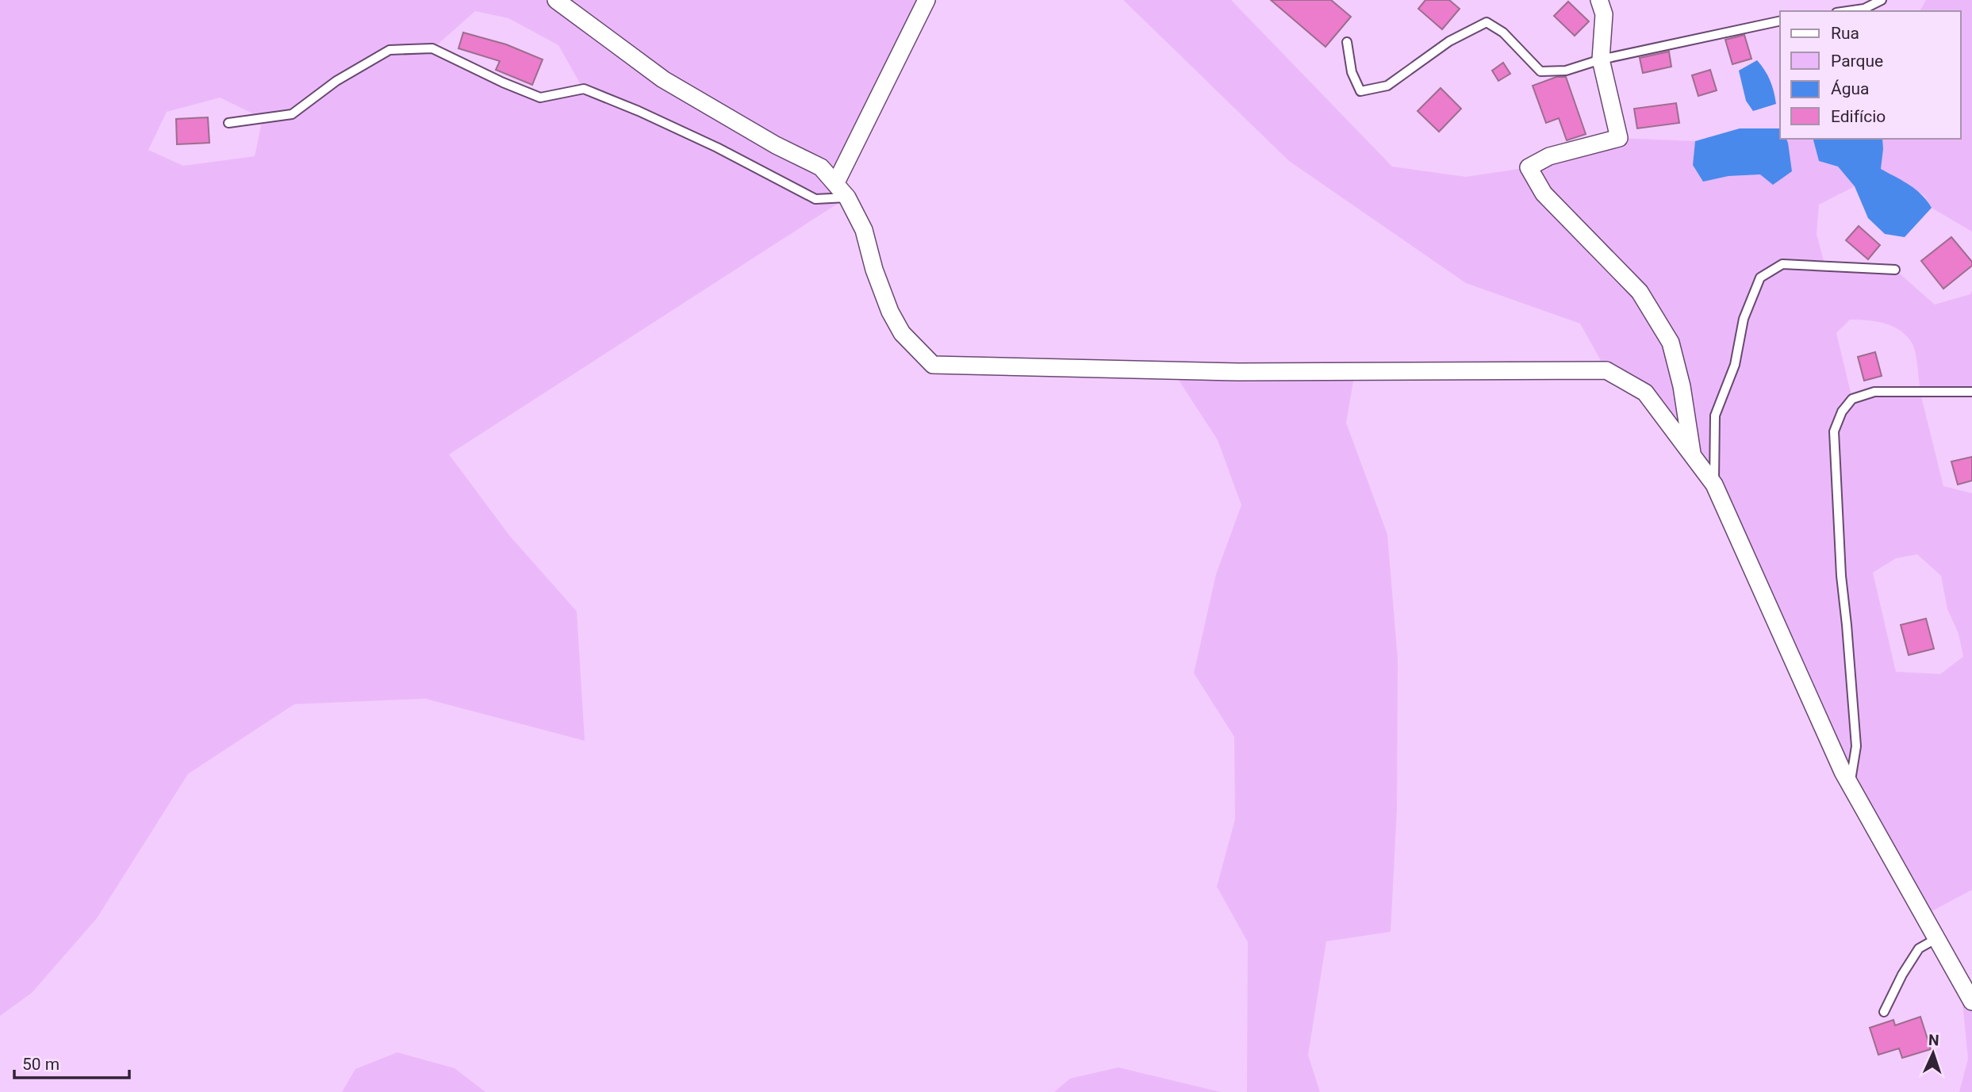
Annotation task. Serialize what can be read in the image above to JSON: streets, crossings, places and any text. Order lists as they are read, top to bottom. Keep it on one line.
{"legend":["Rua","Parque","Água","Edifício"],"scale_bar":"50 m","north":"top"}
